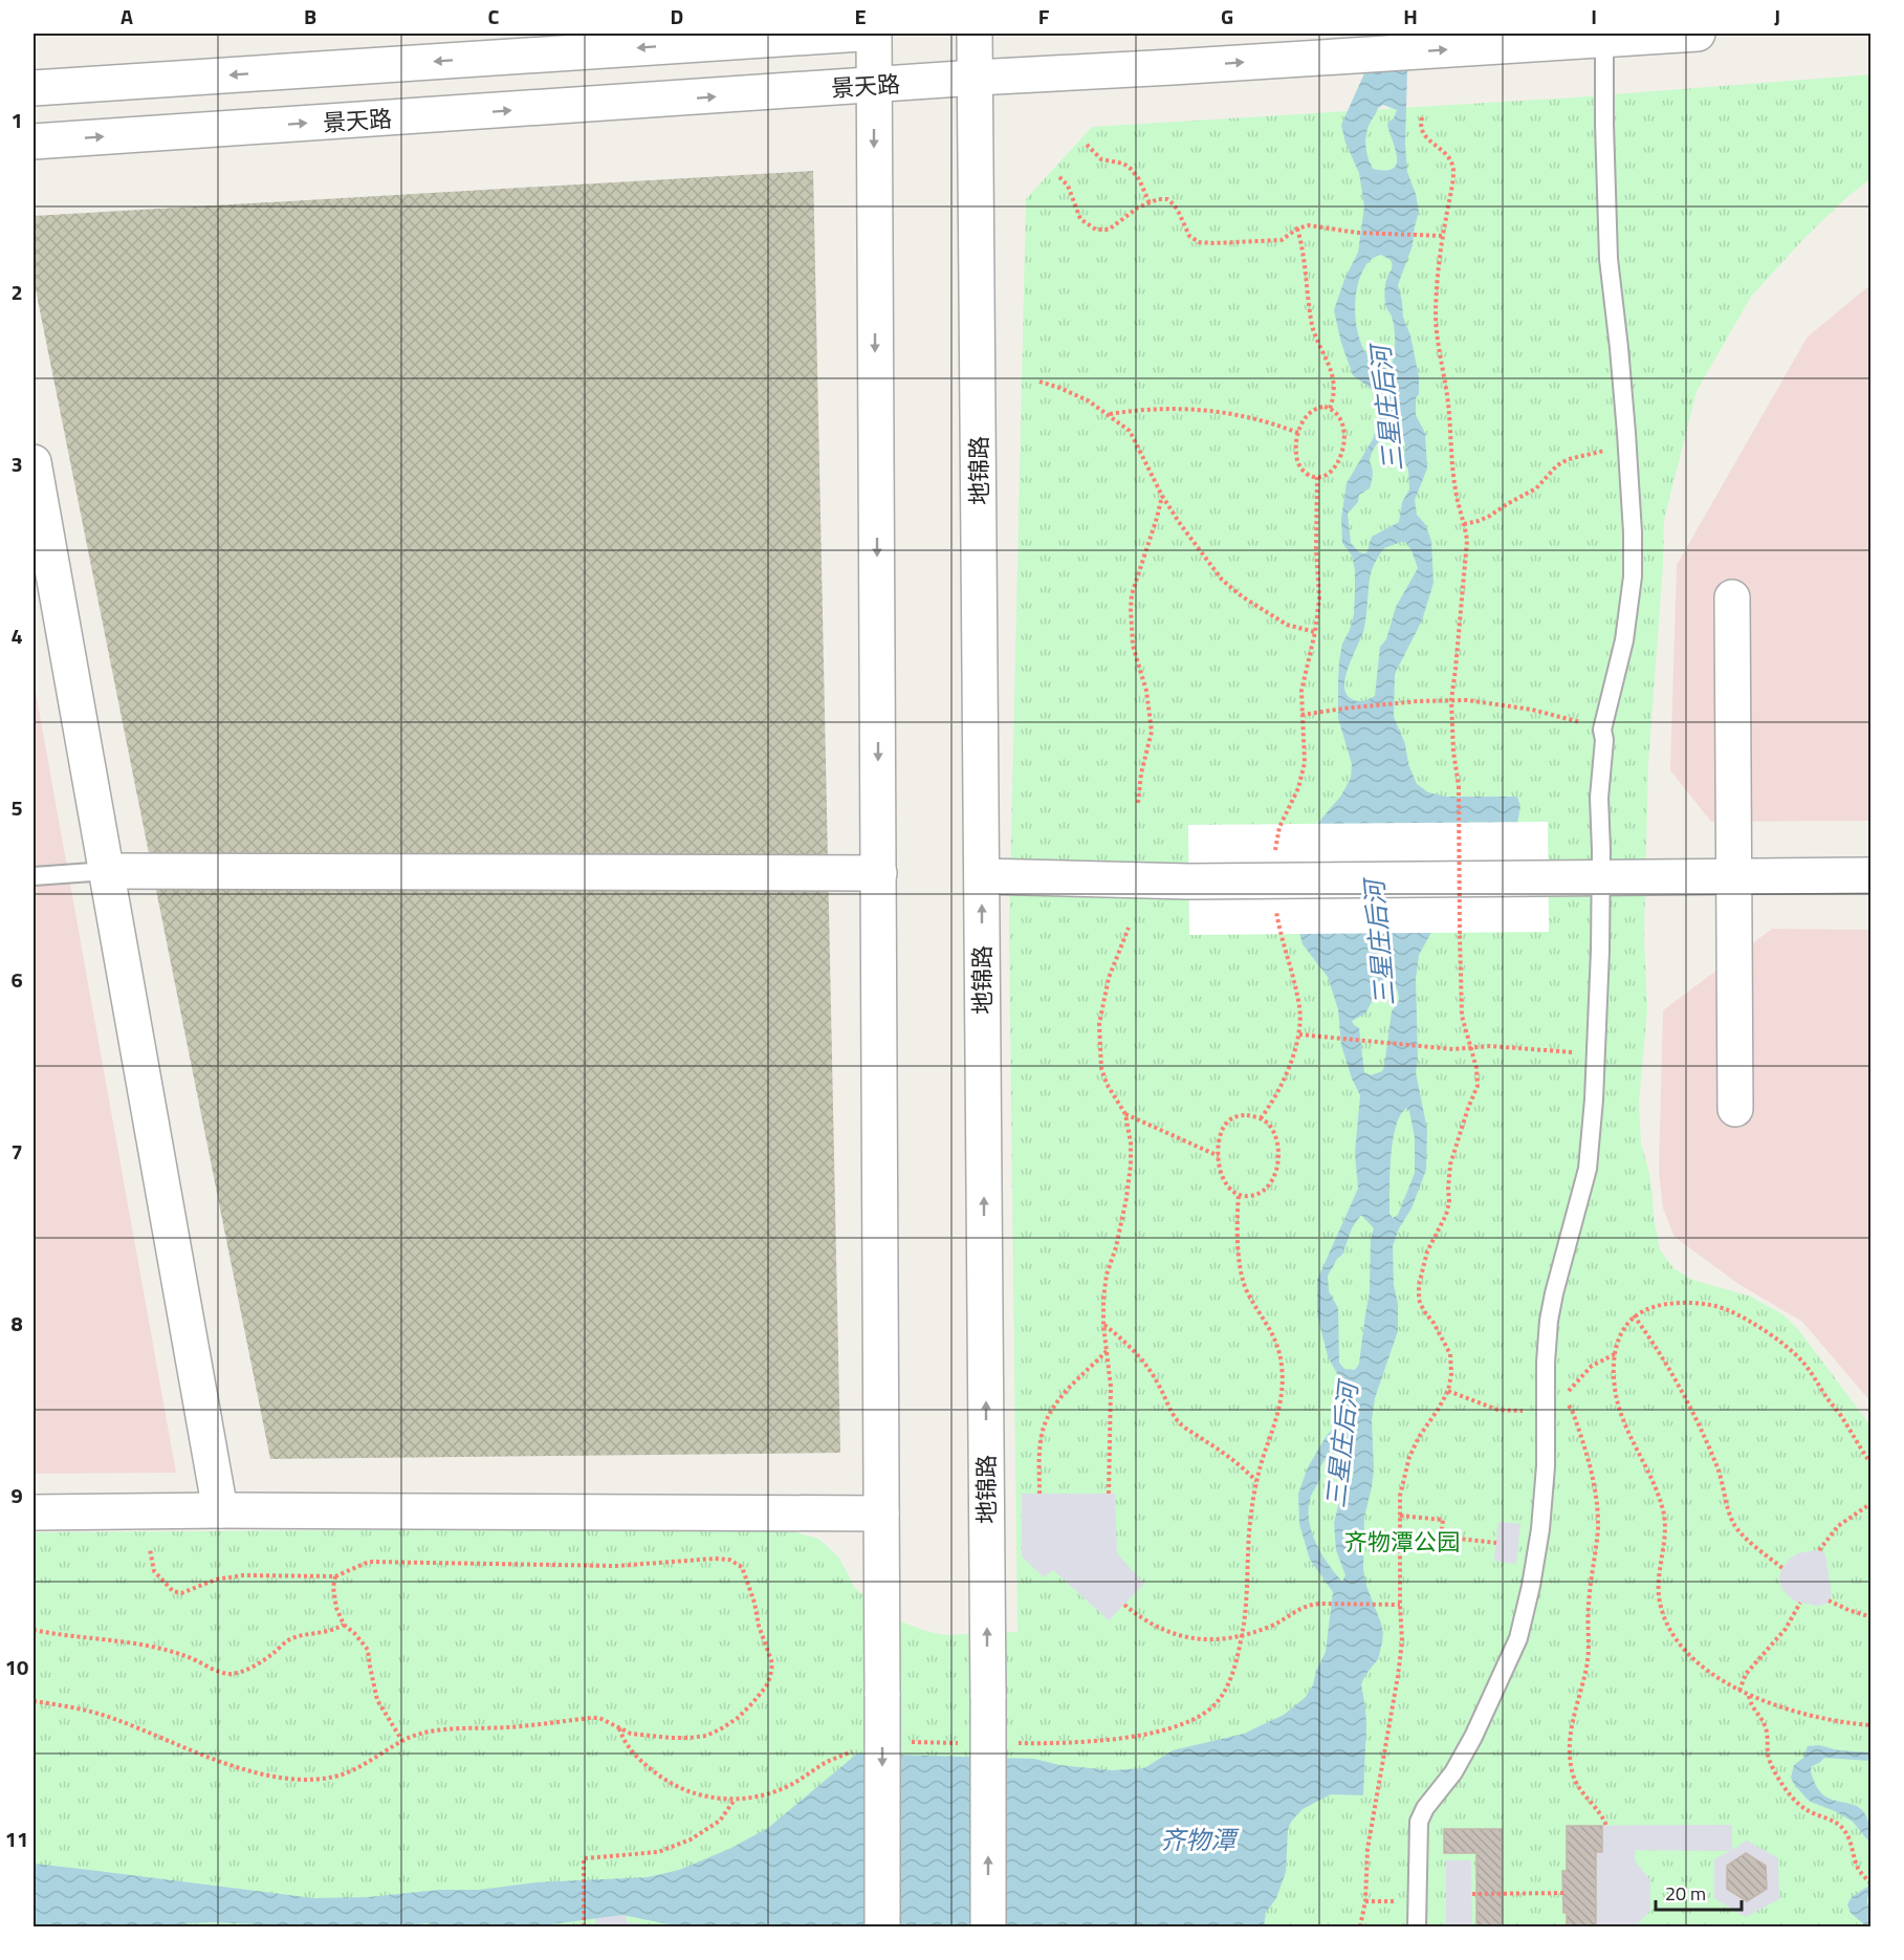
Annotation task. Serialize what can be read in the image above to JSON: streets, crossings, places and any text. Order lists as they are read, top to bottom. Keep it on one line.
{"streets":{"street":["景天路","地锦路"]},"crossings":[["景天路","地锦路"]],"water":["三星庄后河","齐物潭"],"parks":["齐物潭公园"],"scale_bar":"20 m","grid":{"columns":["A","B","C","D","E","F","G","H","I","J"],"rows":["1","2","3","4","5","6","7","8","9","10","11"]}}
